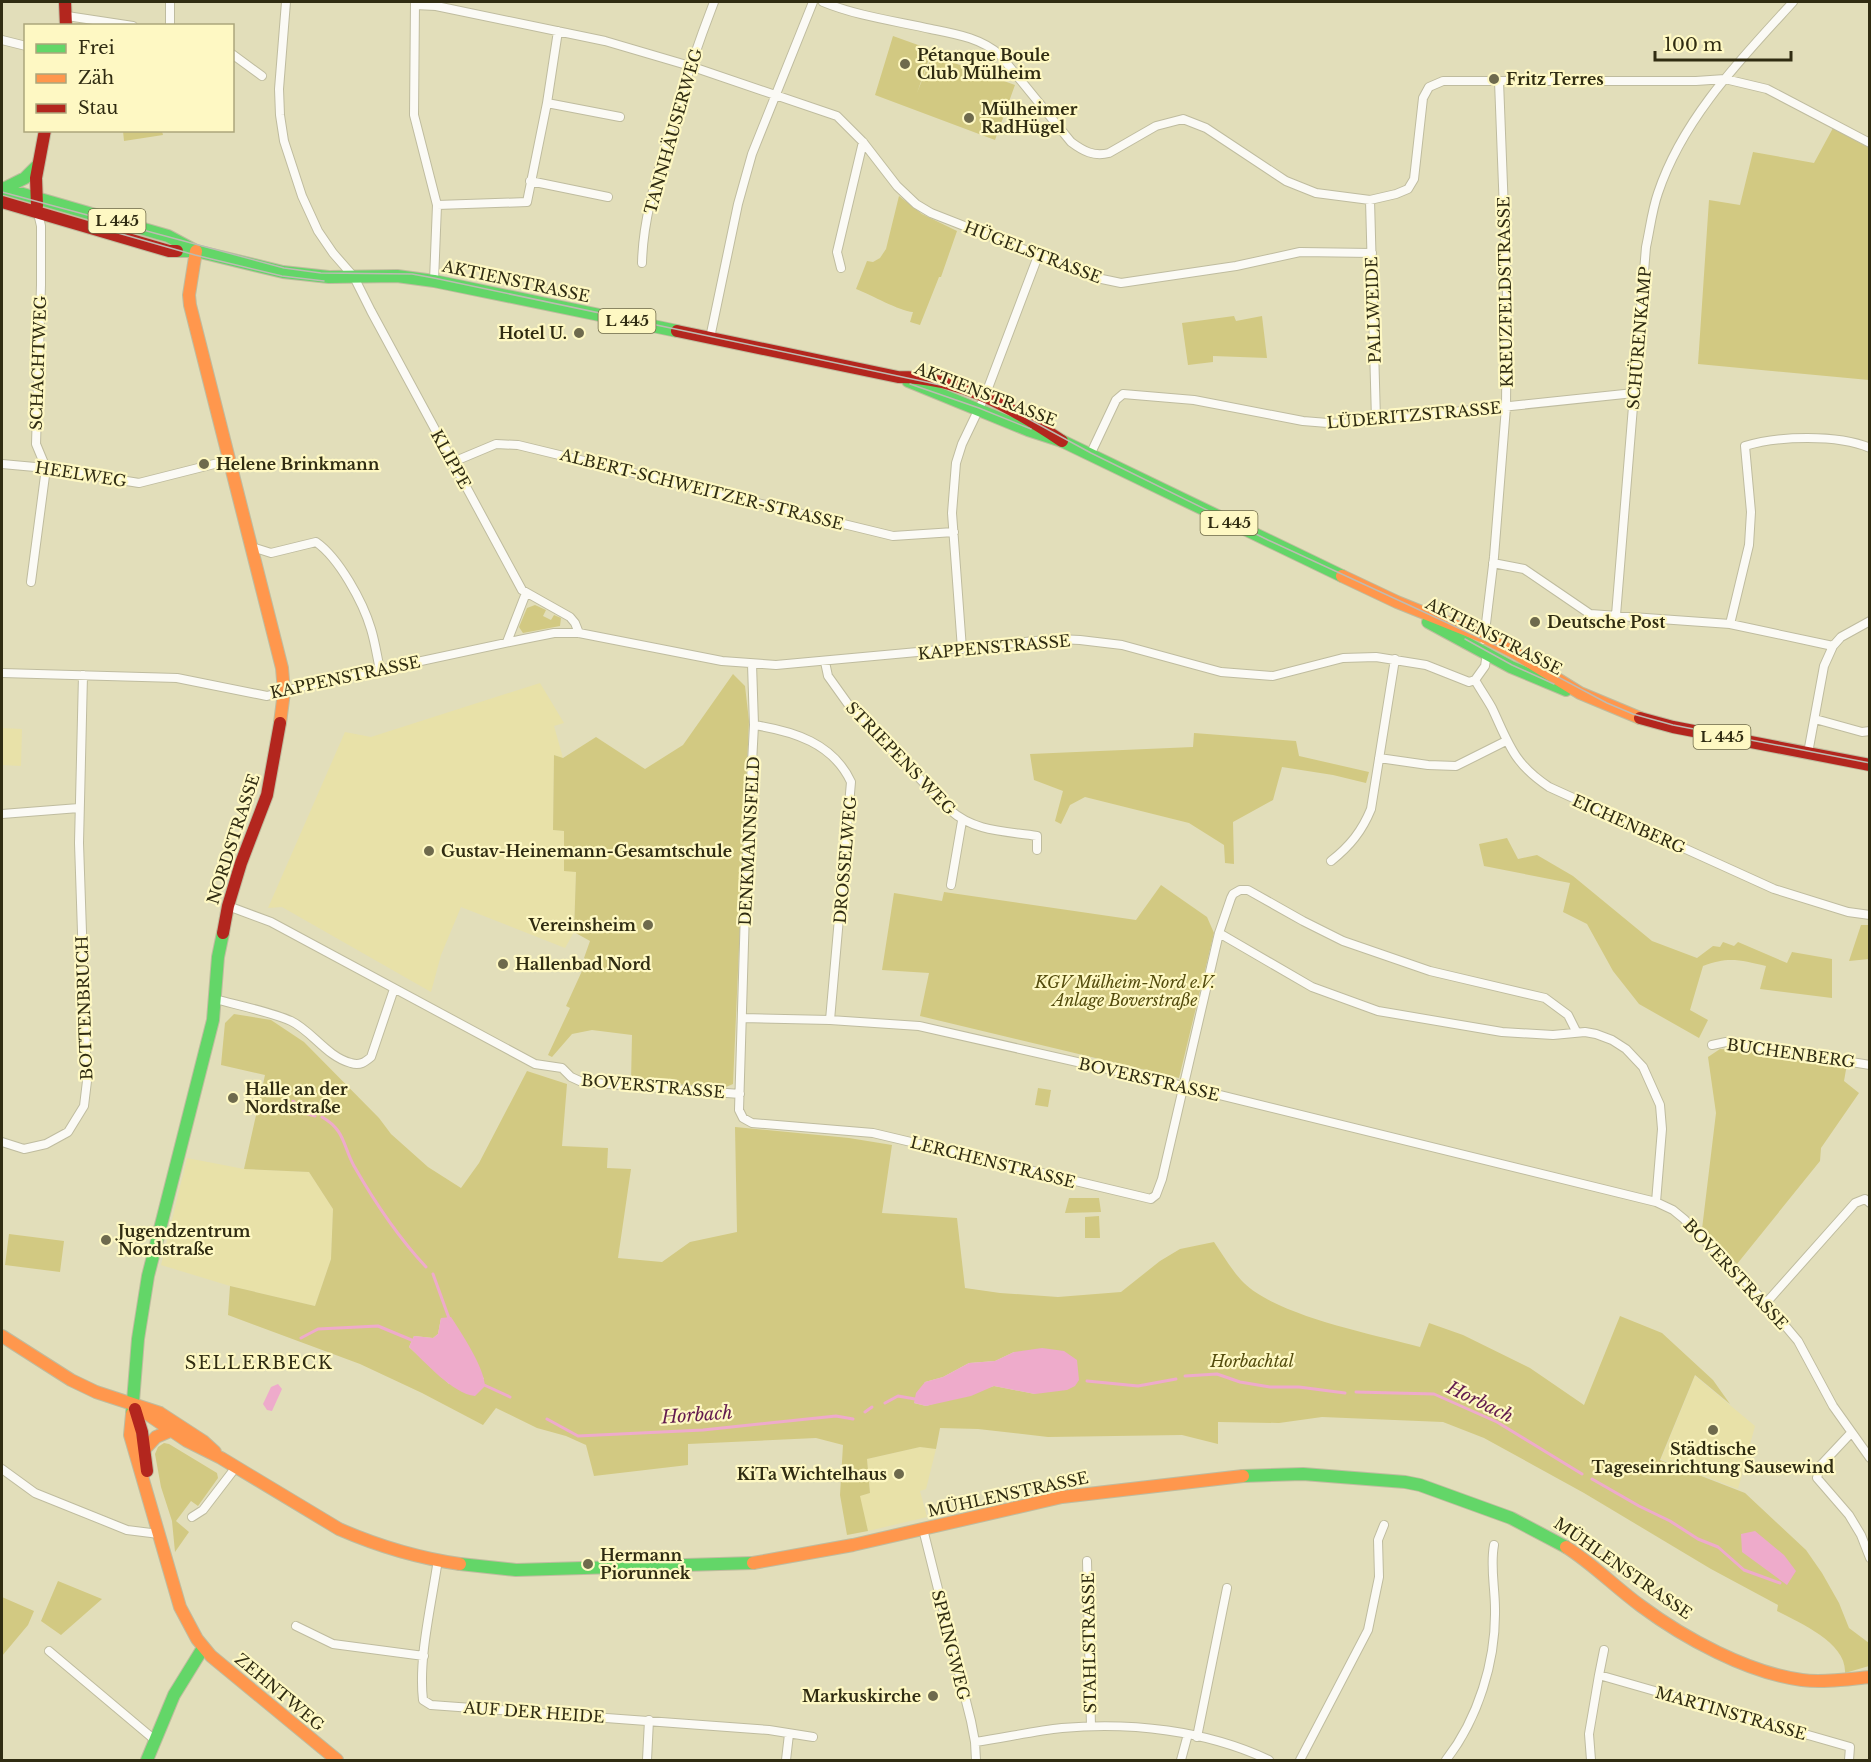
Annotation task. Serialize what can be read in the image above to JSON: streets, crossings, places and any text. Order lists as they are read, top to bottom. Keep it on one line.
{"streets":{"street":["TANNHÄUSERWEG","L 445","HÜGELSTRASSE","AKTIENSTRASSE","KREUZFELDSTRASSE","PALLWEIDE","SCHÜRENKAMP","SCHACHTWEG","LÜDERITZSTRASSE","KLIPPE","HEELWEG","ALBERT-SCHWEITZER-STRASSE","KAPPENSTRASSE","STRIEPENS WEG","EICHENBERG","NORDSTRASSE","DENKMANNSFELD","DROSSELWEG","BOTTENBRUCH","BUCHENBERG","BOVERSTRASSE","LERCHENSTRASSE","MÜHLENSTRASSE","STAHLSTRASSE","SPRINGWEG","ZEHNTWEG","AUF DER HEIDE","MARTINSTRASSE"]},"crossings":[["TANNHÄUSERWEG","HÜGELSTRASSE"],["HÜGELSTRASSE","PALLWEIDE"],["AKTIENSTRASSE","KREUZFELDSTRASSE"],["AKTIENSTRASSE","SCHACHTWEG"],["AKTIENSTRASSE","LÜDERITZSTRASSE"],["AKTIENSTRASSE","KLIPPE"],["AKTIENSTRASSE","NORDSTRASSE"],["KREUZFELDSTRASSE","LÜDERITZSTRASSE"],["PALLWEIDE","LÜDERITZSTRASSE"],["SCHÜRENKAMP","LÜDERITZSTRASSE"],["SCHACHTWEG","HEELWEG"],["KLIPPE","ALBERT-SCHWEITZER-STRASSE"],["HEELWEG","NORDSTRASSE"],["KAPPENSTRASSE","STRIEPENS WEG"],["KAPPENSTRASSE","EICHENBERG"],["KAPPENSTRASSE","NORDSTRASSE"],["KAPPENSTRASSE","DENKMANNSFELD"],["KAPPENSTRASSE","BOTTENBRUCH"],["NORDSTRASSE","BOVERSTRASSE"],["NORDSTRASSE","MÜHLENSTRASSE"],["NORDSTRASSE","ZEHNTWEG"],["DENKMANNSFELD","DROSSELWEG"],["DENKMANNSFELD","BOVERSTRASSE"],["DROSSELWEG","BOVERSTRASSE"],["BOVERSTRASSE","LERCHENSTRASSE"],["MÜHLENSTRASSE","SPRINGWEG"],["MÜHLENSTRASSE","AUF DER HEIDE"]],"districts":["SELLERBECK"],"water":["Horbach"],"parks":["KGV Mülheim-Nord e.V. Anlage Boverstraße","Horbachtal"],"places":["Pétanque Boule Club Mülheim","Fritz Terres","Mülheimer RadHügel","Hotel U.","Helene Brinkmann","Deutsche Post","Gustav-Heinemann-Gesamtschule","Vereinsheim","Hallenbad Nord","Halle an der Nordstraße","Jugendzentrum Nordstraße","Städtische Tageseinrichtung Sausewind","KiTa Wichtelhaus","Hermann Piorunnek","Markuskirche"],"legend":["Frei","Zäh","Stau"],"scale_bar":"100 m"}
